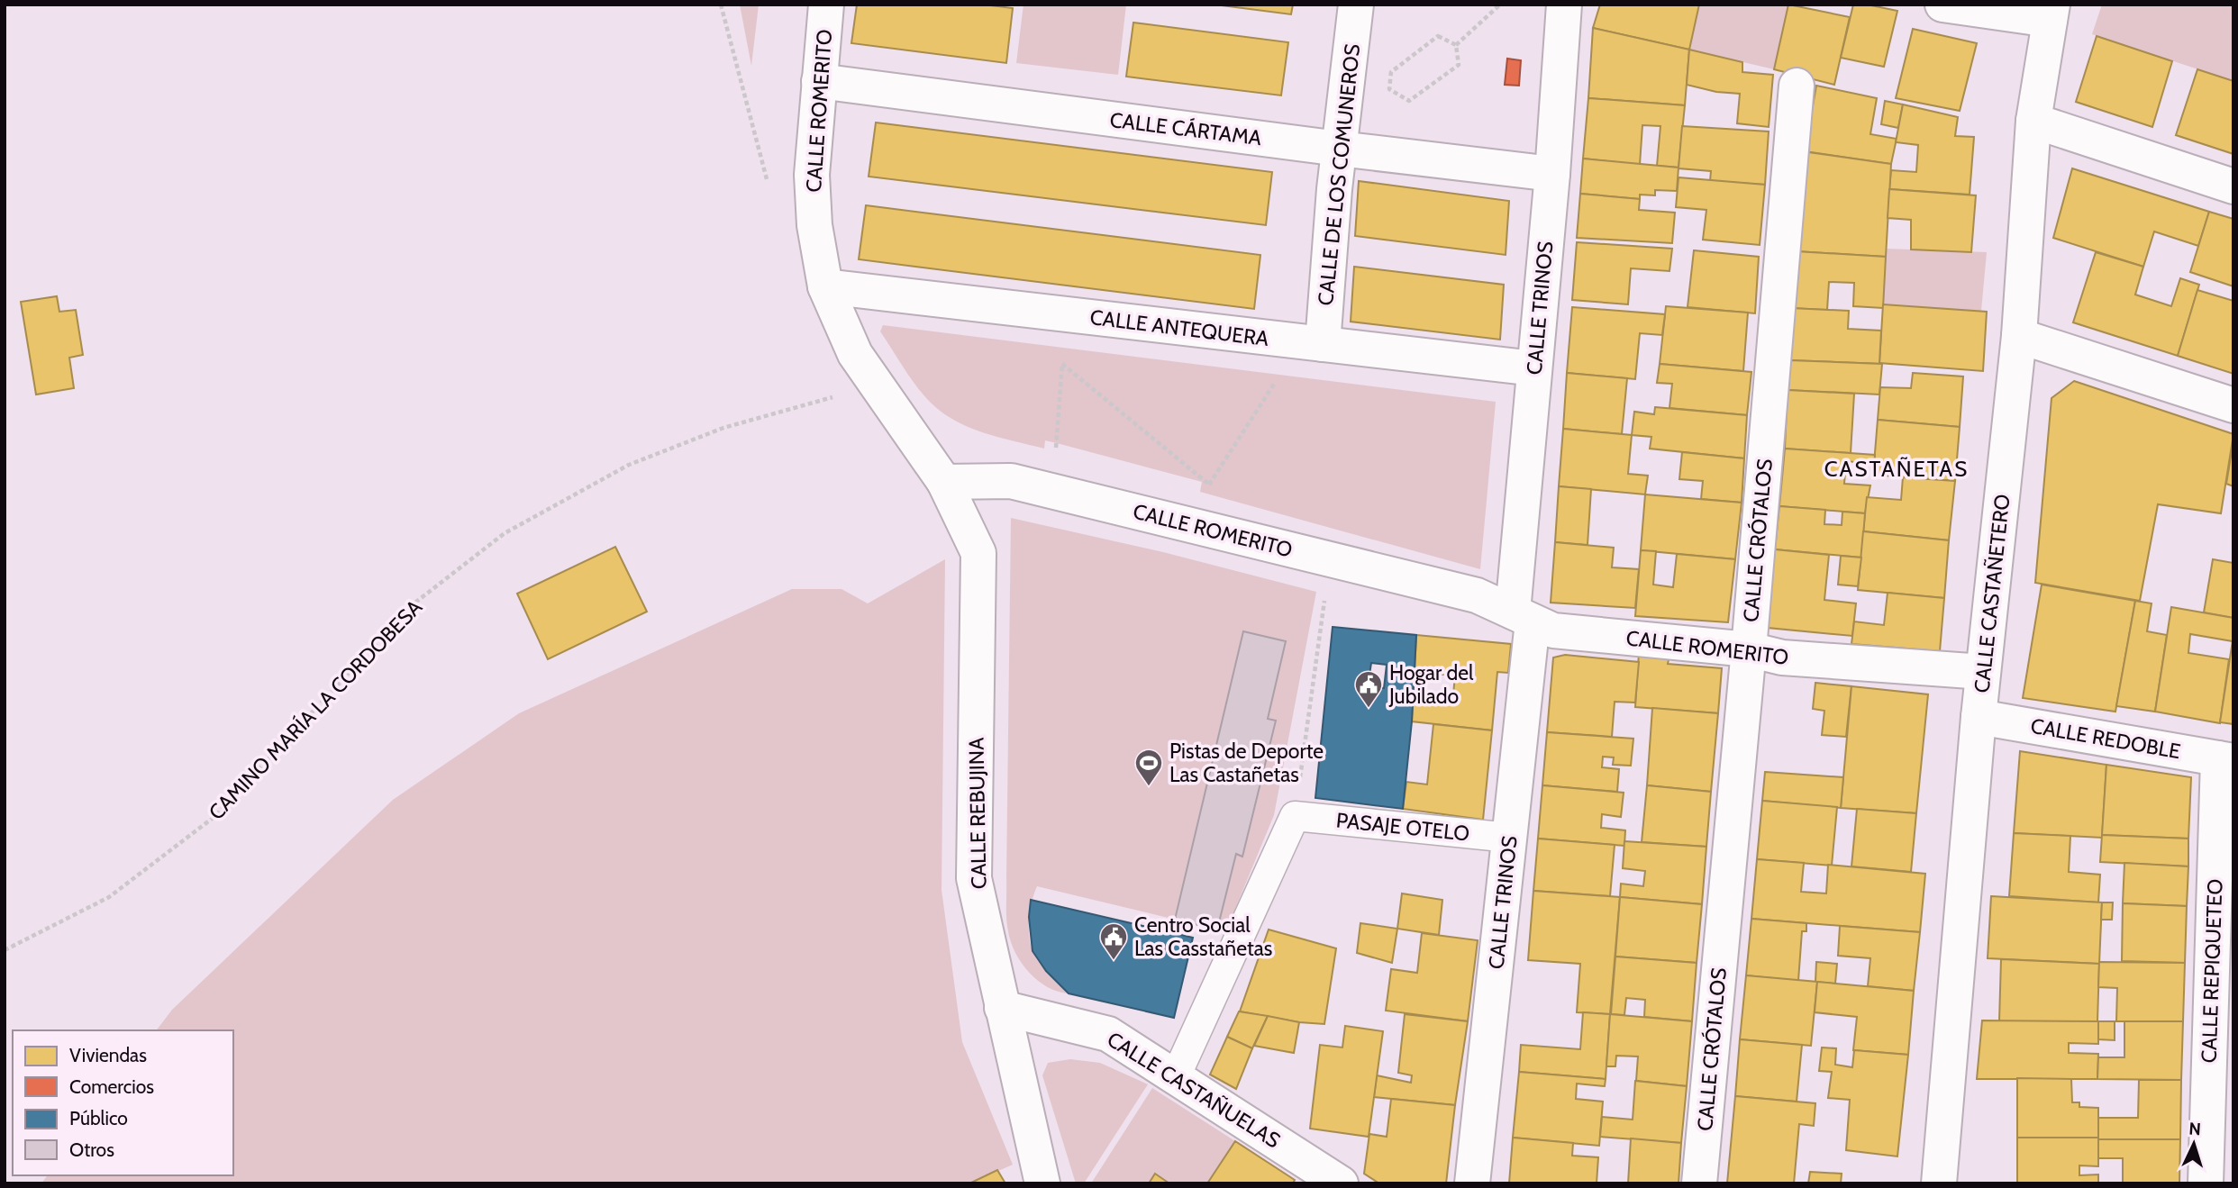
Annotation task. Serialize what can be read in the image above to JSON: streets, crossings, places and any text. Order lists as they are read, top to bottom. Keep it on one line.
{"streets":{"street":["CALLE ROMERITO","CALLE CÁRTAMA","CALLE DE LOS COMUNEROS","CALLE TRINOS","CALLE ANTEQUERA","CALLE CRÓTALOS","CALLE CASTAÑETERO","CALLE REDOBLE","CALLE REBUJINA","CALLE REPIQUETEO","CALLE CASTAÑUELAS"],"lane":["PASAJE OTELO"],"path":["CAMINO MARÍA LA CORDOBESA"]},"crossings":[["CALLE ROMERITO","CALLE CÁRTAMA"],["CALLE ROMERITO","CALLE TRINOS"],["CALLE ROMERITO","CALLE ANTEQUERA"],["CALLE ROMERITO","CALLE CRÓTALOS"],["CALLE ROMERITO","CALLE CASTAÑETERO"],["CALLE ROMERITO","CAMINO MARÍA LA CORDOBESA"],["CALLE ROMERITO","CALLE REBUJINA"],["CALLE CÁRTAMA","CALLE DE LOS COMUNEROS"],["CALLE CÁRTAMA","CALLE TRINOS"],["CALLE DE LOS COMUNEROS","CALLE ANTEQUERA"],["CALLE TRINOS","CALLE ANTEQUERA"],["CALLE TRINOS","PASAJE OTELO"],["CALLE CASTAÑETERO","CALLE REDOBLE"],["CALLE REDOBLE","CALLE REPIQUETEO"],["CALLE REBUJINA","CALLE CASTAÑUELAS"]],"districts":["CASTAÑETAS"],"places":{"public building":["Hogar del Jubilado","Centro Social Las Casstañetas"],"sports":["Pistas de Deporte Las Castañetas"]},"legend":["Viviendas","Comercios","Público","Otros"],"north":"top"}
